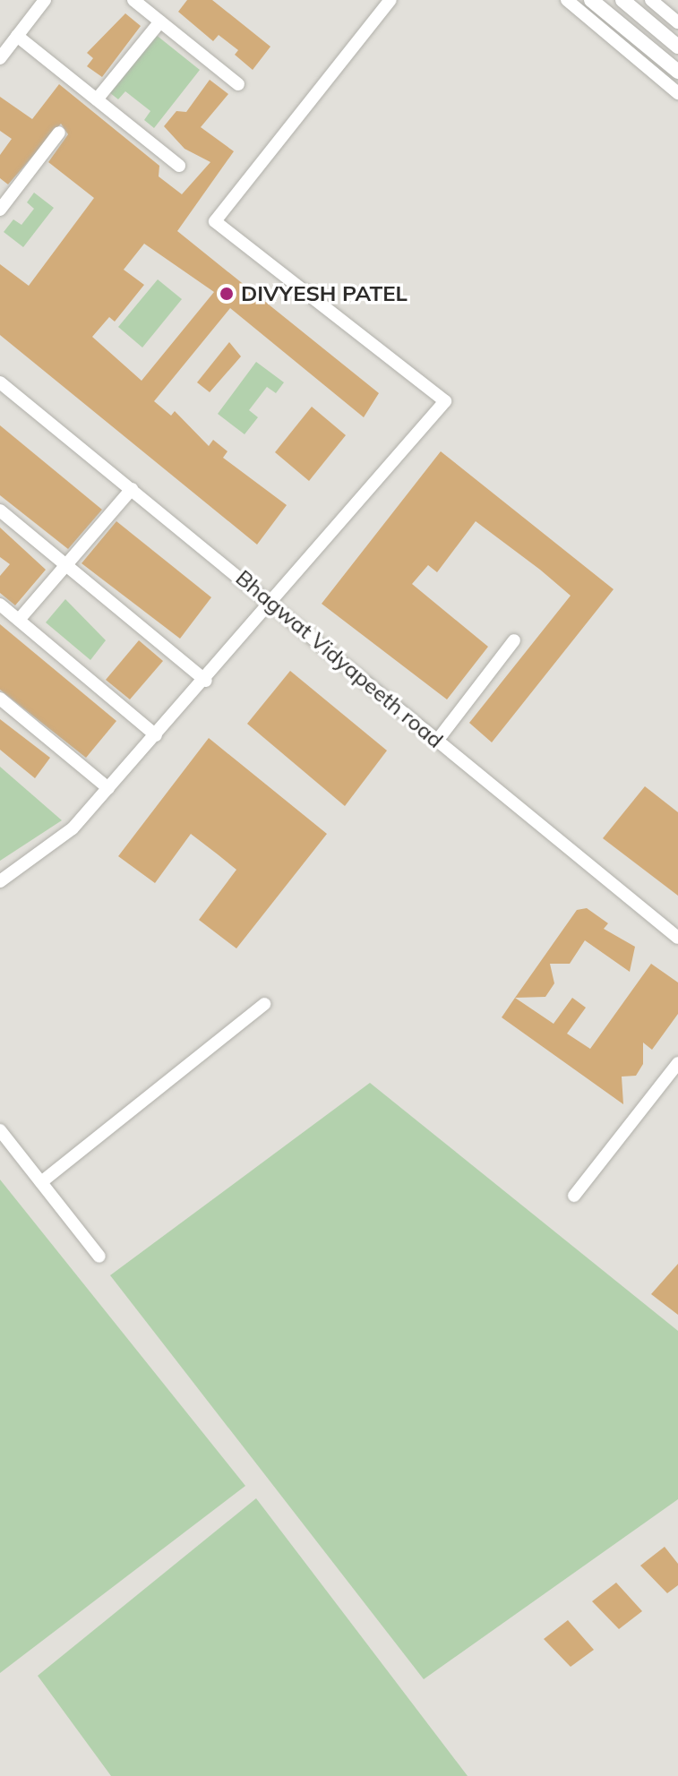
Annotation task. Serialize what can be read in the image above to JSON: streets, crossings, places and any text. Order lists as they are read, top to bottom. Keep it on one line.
{"streets":{"street":["Bhagwat Vidyapeeth road"]},"places":["DIVYESH PATEL"]}
